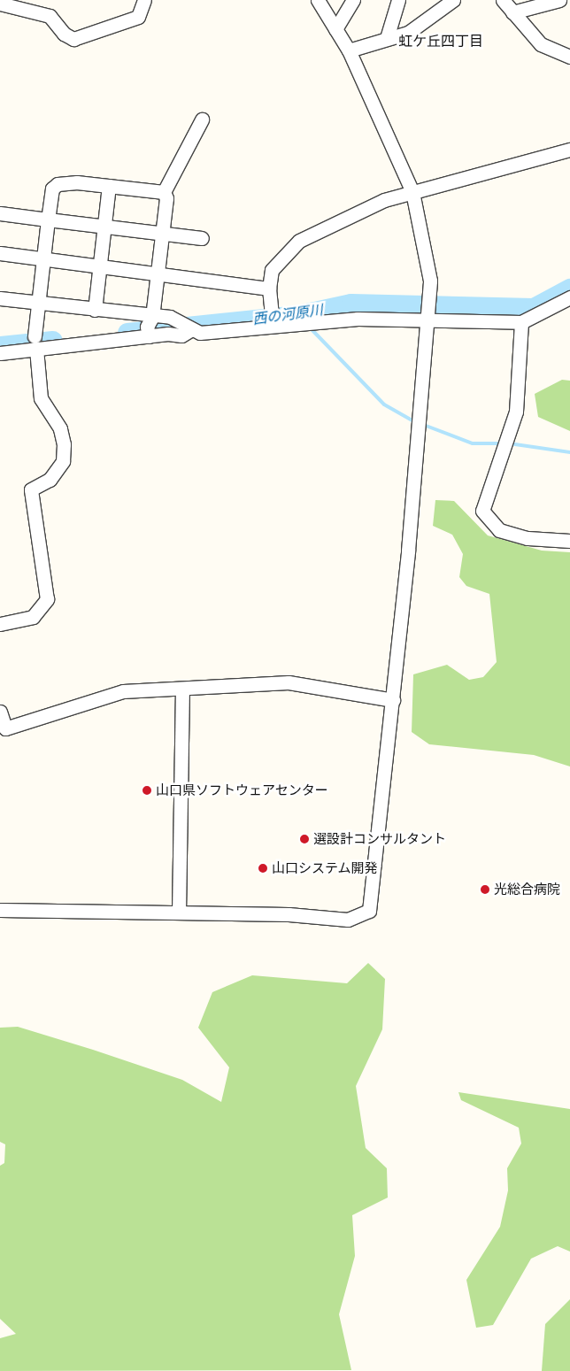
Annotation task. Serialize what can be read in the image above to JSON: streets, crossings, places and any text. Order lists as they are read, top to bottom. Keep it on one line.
{"districts":["虹ケ丘四丁目"],"water":["西の河原川"],"places":["山口県ソフトウェアセンター","選設計コンサルタント","山口システム開発","光総合病院"]}
